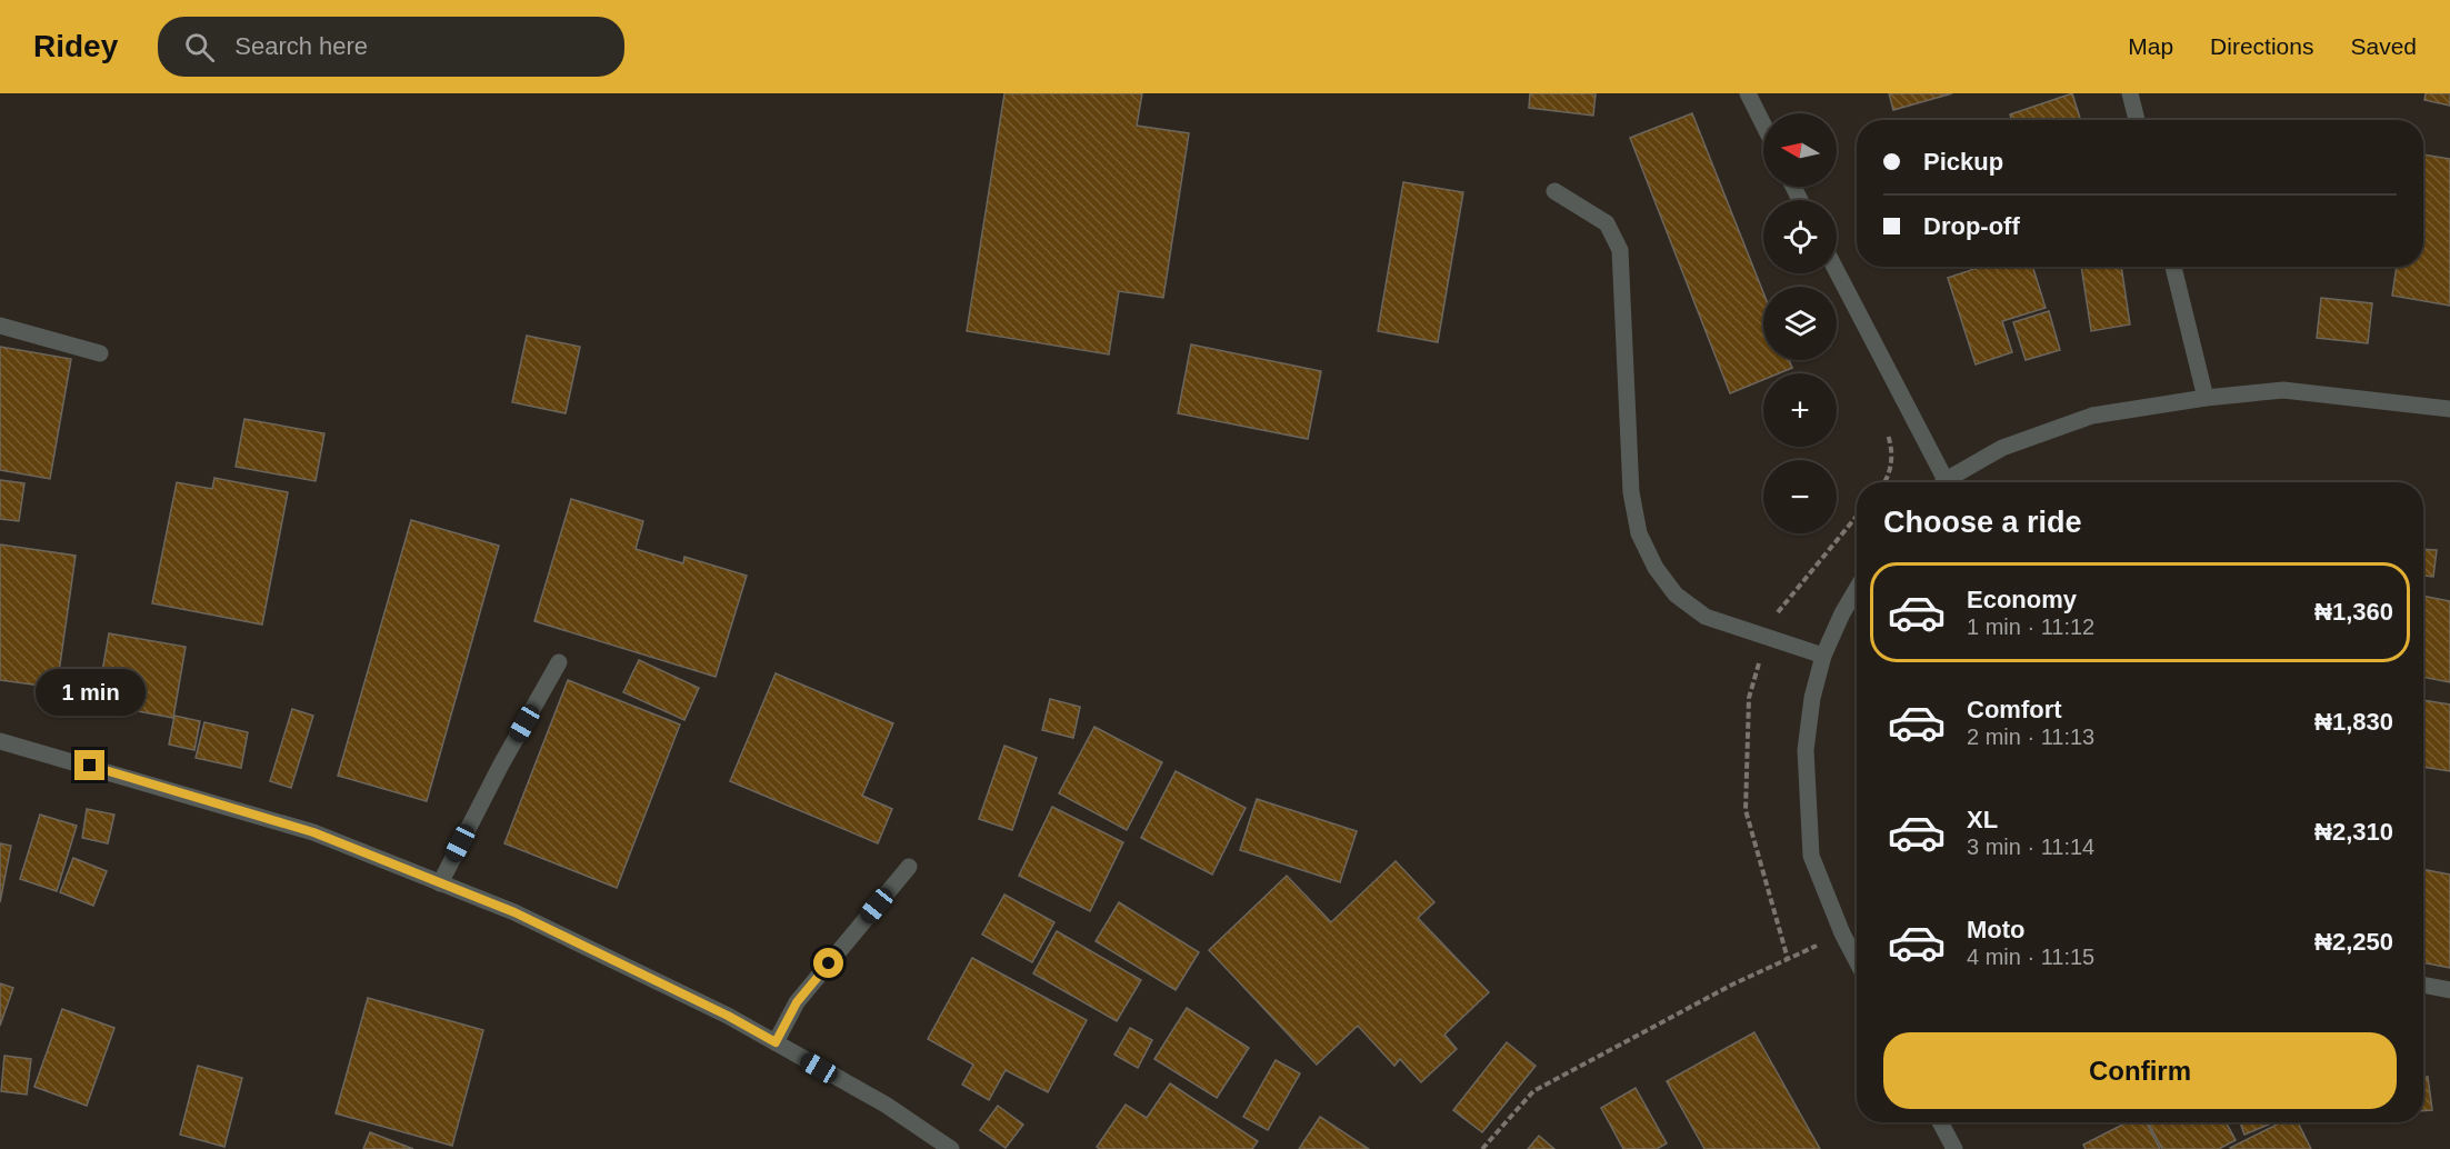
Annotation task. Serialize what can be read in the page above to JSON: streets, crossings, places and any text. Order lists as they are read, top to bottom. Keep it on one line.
{"north":"left","page":{"header":"Ridey","search":"Search here","nav":["Map","Directions","Saved"],"map_buttons":["+","−"],"banner":["Pickup","Drop-off"],"heading":"Choose a ride","list":[{"name":"Economy","note":"1 min · 11:12","value":"₦1,360"},{"name":"Comfort","note":"2 min · 11:13","value":"₦1,830"},{"name":"XL","note":"3 min · 11:14","value":"₦2,310"},{"name":"Moto","note":"4 min · 11:15","value":"₦2,250"}],"bubble":"1 min","buttons":"Confirm"}}
